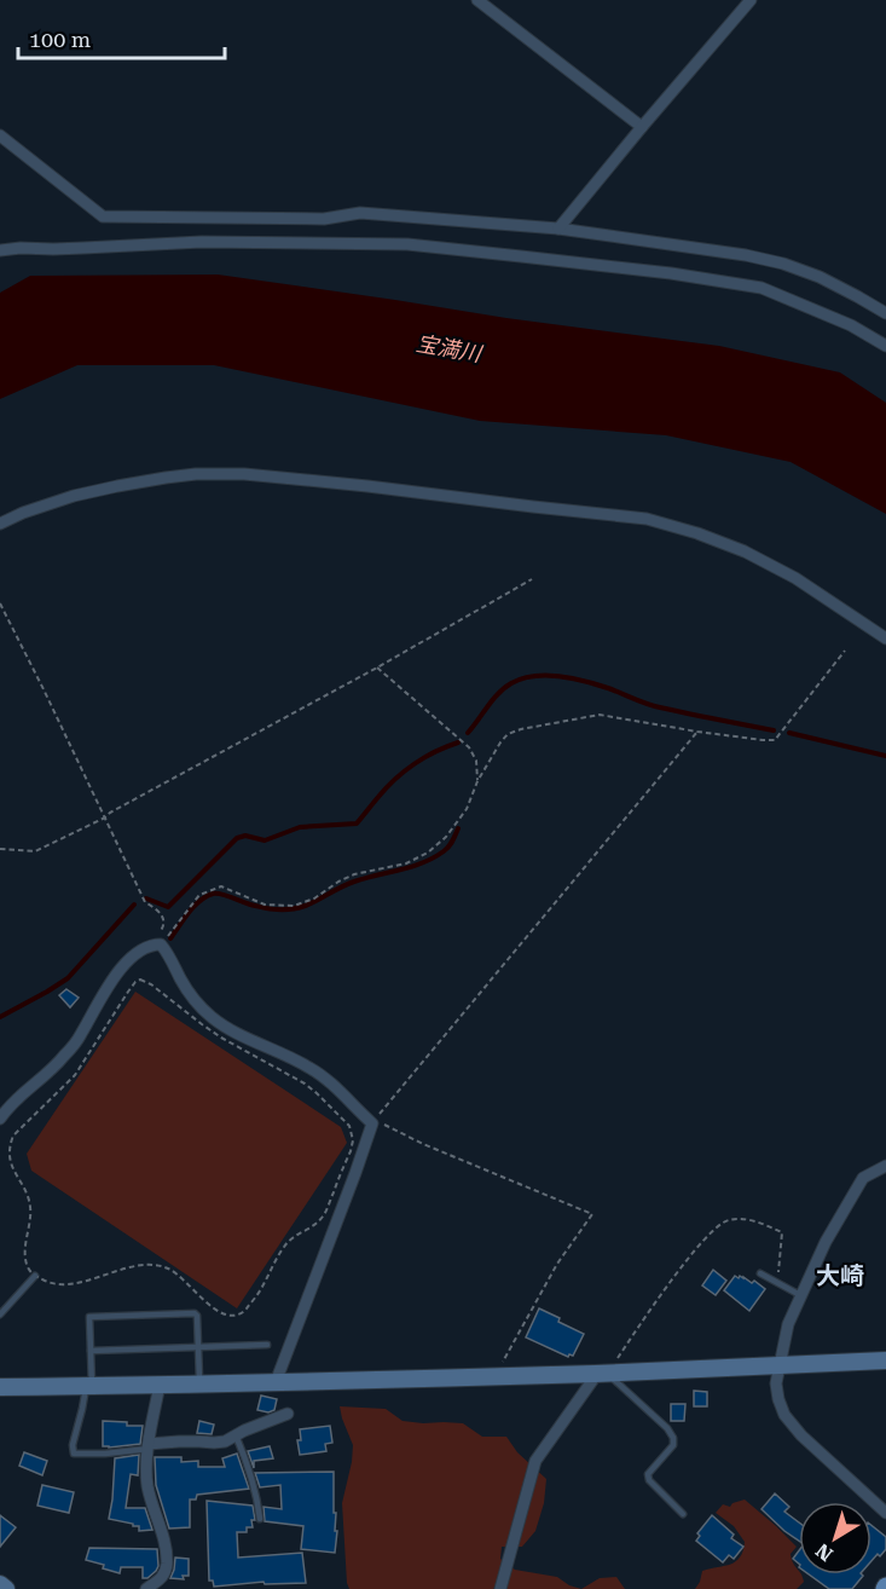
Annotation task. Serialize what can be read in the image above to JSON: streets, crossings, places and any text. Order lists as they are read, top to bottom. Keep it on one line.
{"districts":["大崎"],"water":["宝満川"],"scale_bar":"100 m","north":"bottom left"}
